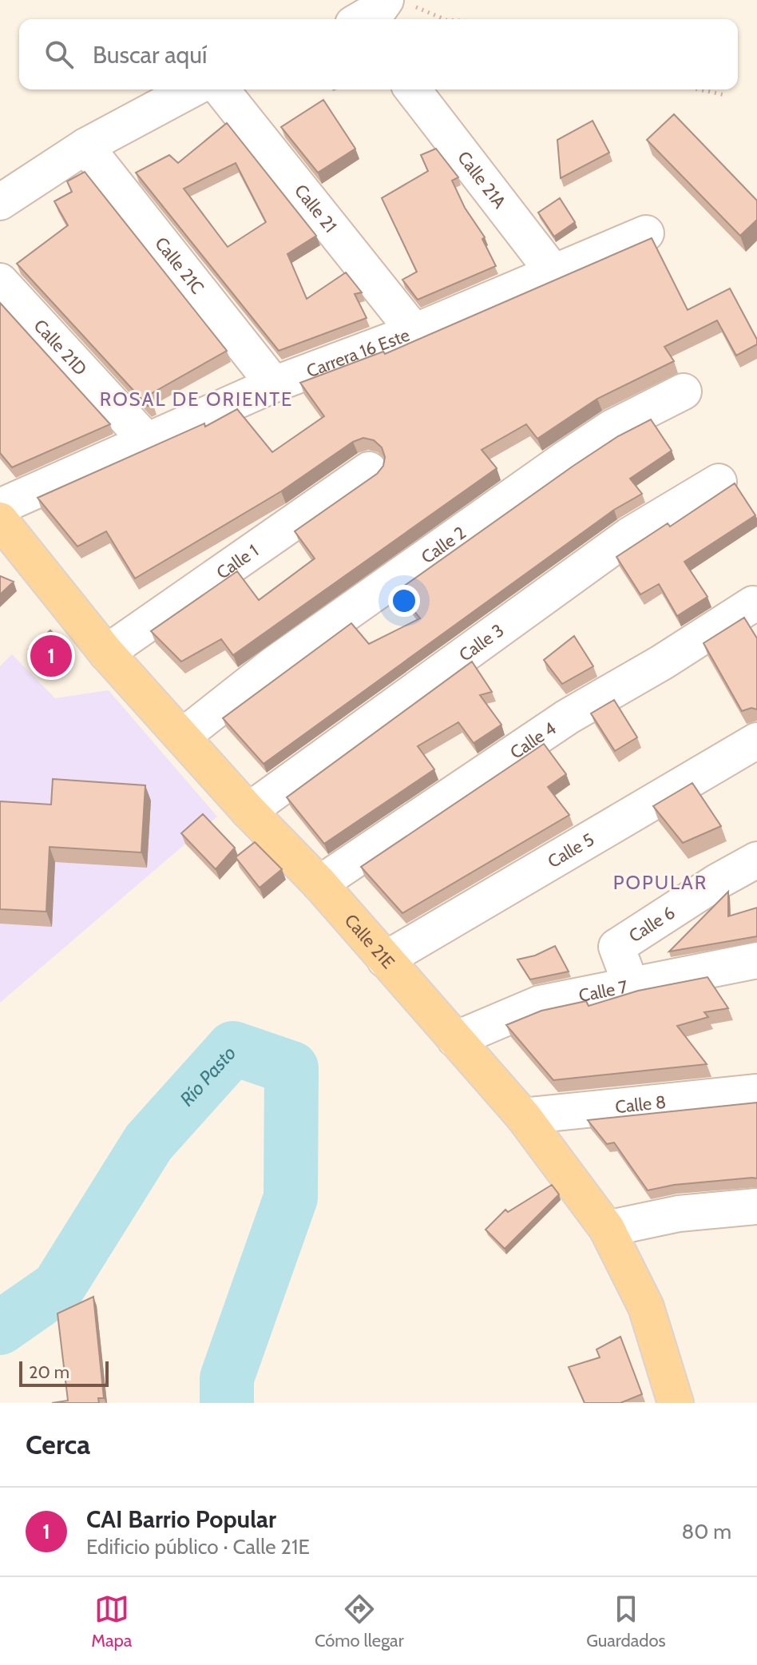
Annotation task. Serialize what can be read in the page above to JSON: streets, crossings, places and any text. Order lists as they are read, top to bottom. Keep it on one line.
{"streets":{"main road":["Calle 21E"],"street":["Calle 21A","Calle 21","Calle 21C","Calle 21D","Carrera 16 Este","Calle 2","Calle 1","Calle 3","Calle 4","Calle 5","Calle 6","Calle 7","Calle 8"]},"crossings":[["Calle 21A","Carrera 16 Este"],["Calle 21","Carrera 16 Este"],["Calle 21C","Carrera 16 Este"],["Calle 21D","Carrera 16 Este"],["Calle 2","Calle 21E"],["Calle 1","Calle 21E"],["Calle 3","Calle 21E"],["Calle 4","Calle 21E"],["Calle 5","Calle 21E"],["Calle 6","Calle 7"],["Calle 21E","Calle 7"],["Calle 21E","Calle 8"]],"districts":["ROSAL DE ORIENTE","POPULAR"],"water":["Río Pasto"],"scale_bar":"20 m","page":{"search":"Buscar aquí","pins":"1","scale":"20 m","heading":"Cerca","list":[{"mark":"1","name":"CAI Barrio Popular","note":"Edificio público · Calle 21E","value":"80 m"}],"nav":["Mapa","Cómo llegar","Guardados"]}}
